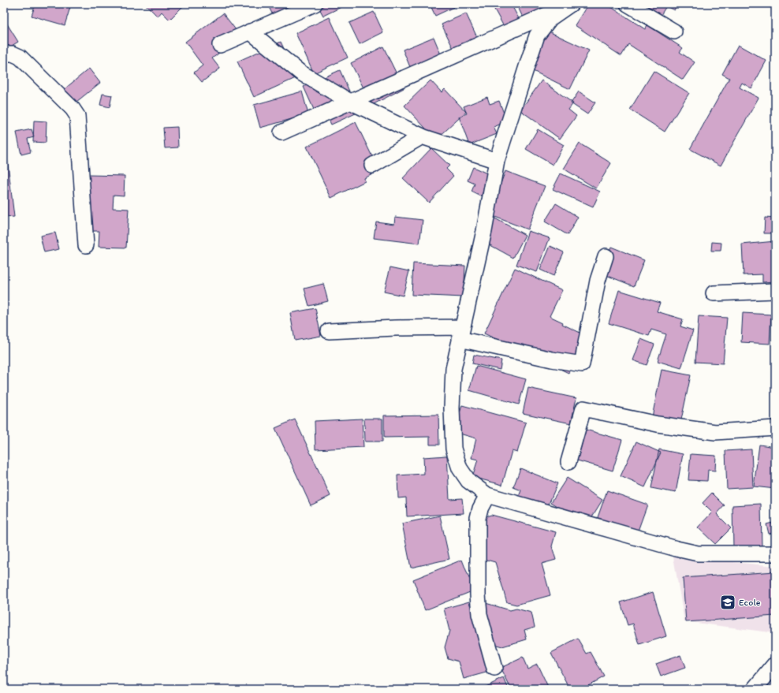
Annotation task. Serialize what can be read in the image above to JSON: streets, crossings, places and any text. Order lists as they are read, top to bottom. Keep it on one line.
{"places":{"school or university":["Ecole"]}}
